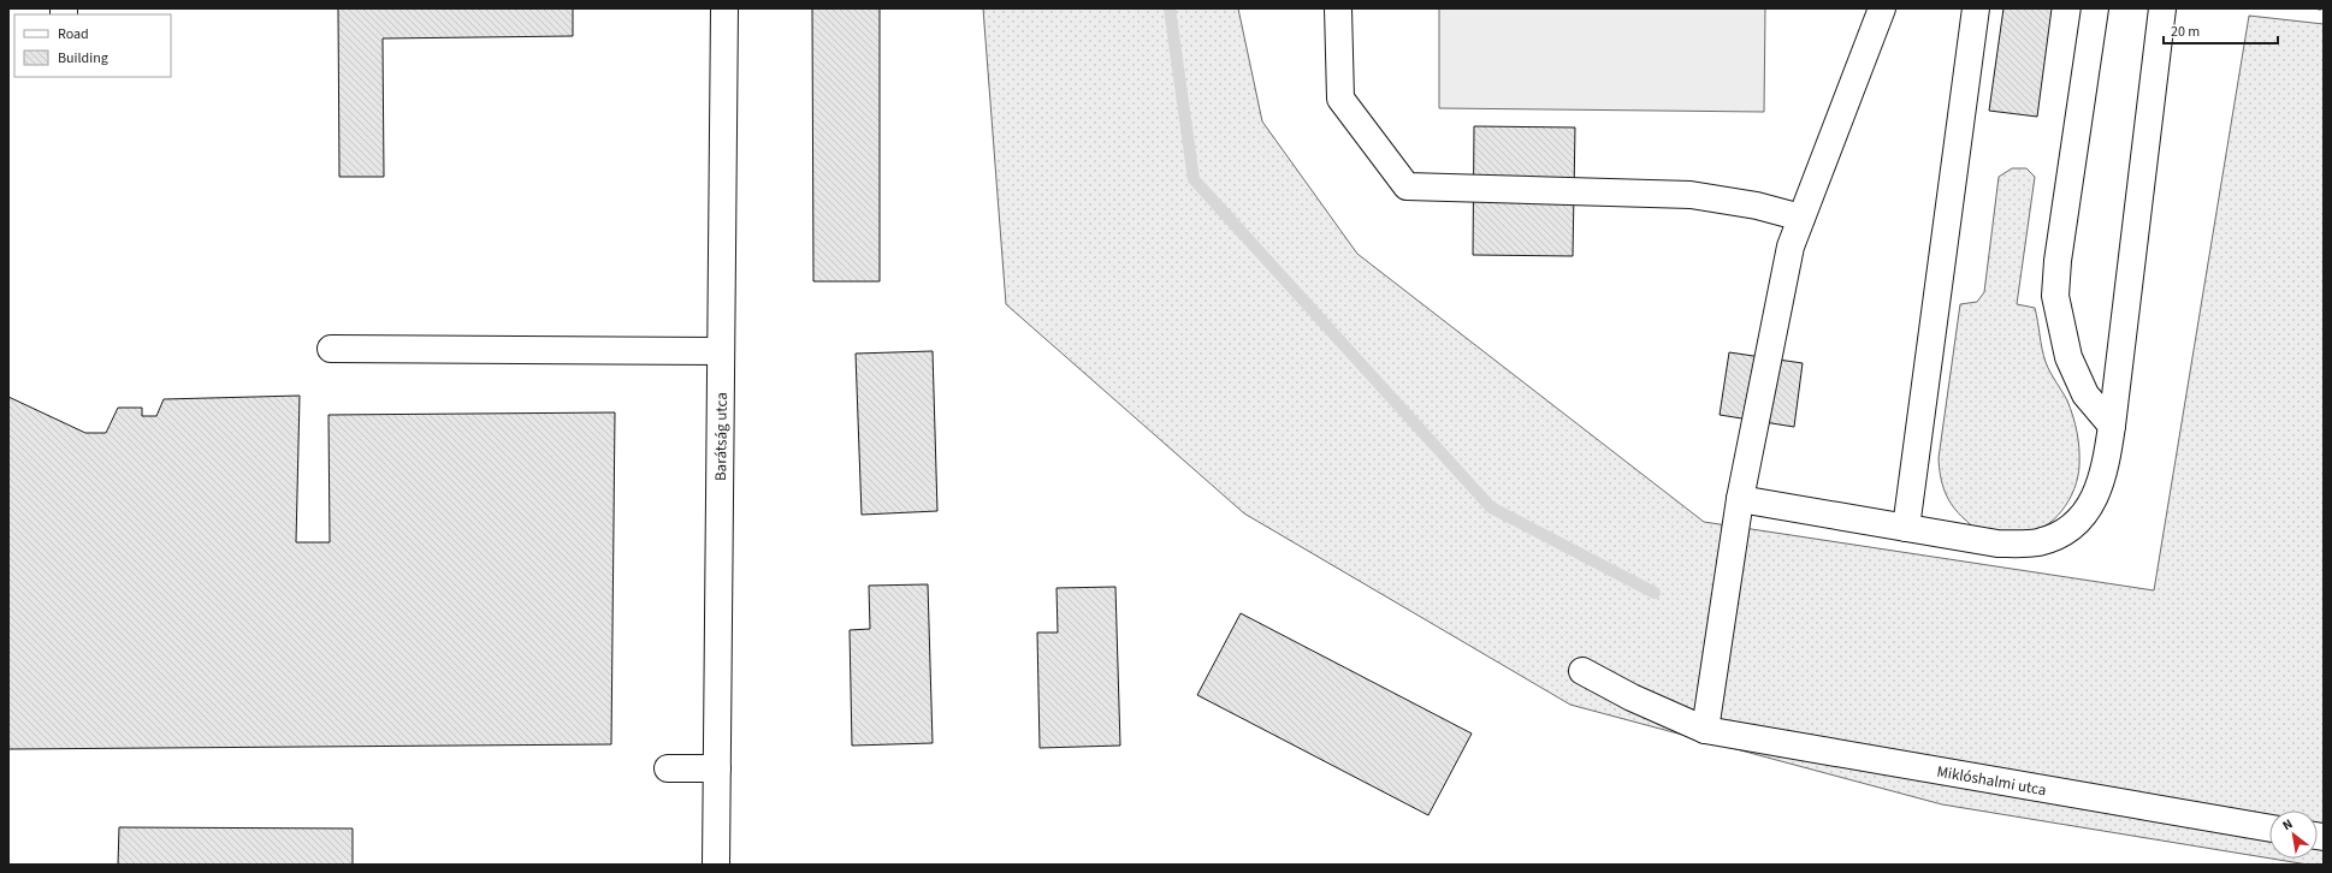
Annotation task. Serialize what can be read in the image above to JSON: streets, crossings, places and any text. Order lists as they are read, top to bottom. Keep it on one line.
{"streets":{"street":["Barátság utca","Miklóshalmi utca"]},"legend":["Road","Building"],"scale_bar":"20 m","north":"top left"}
